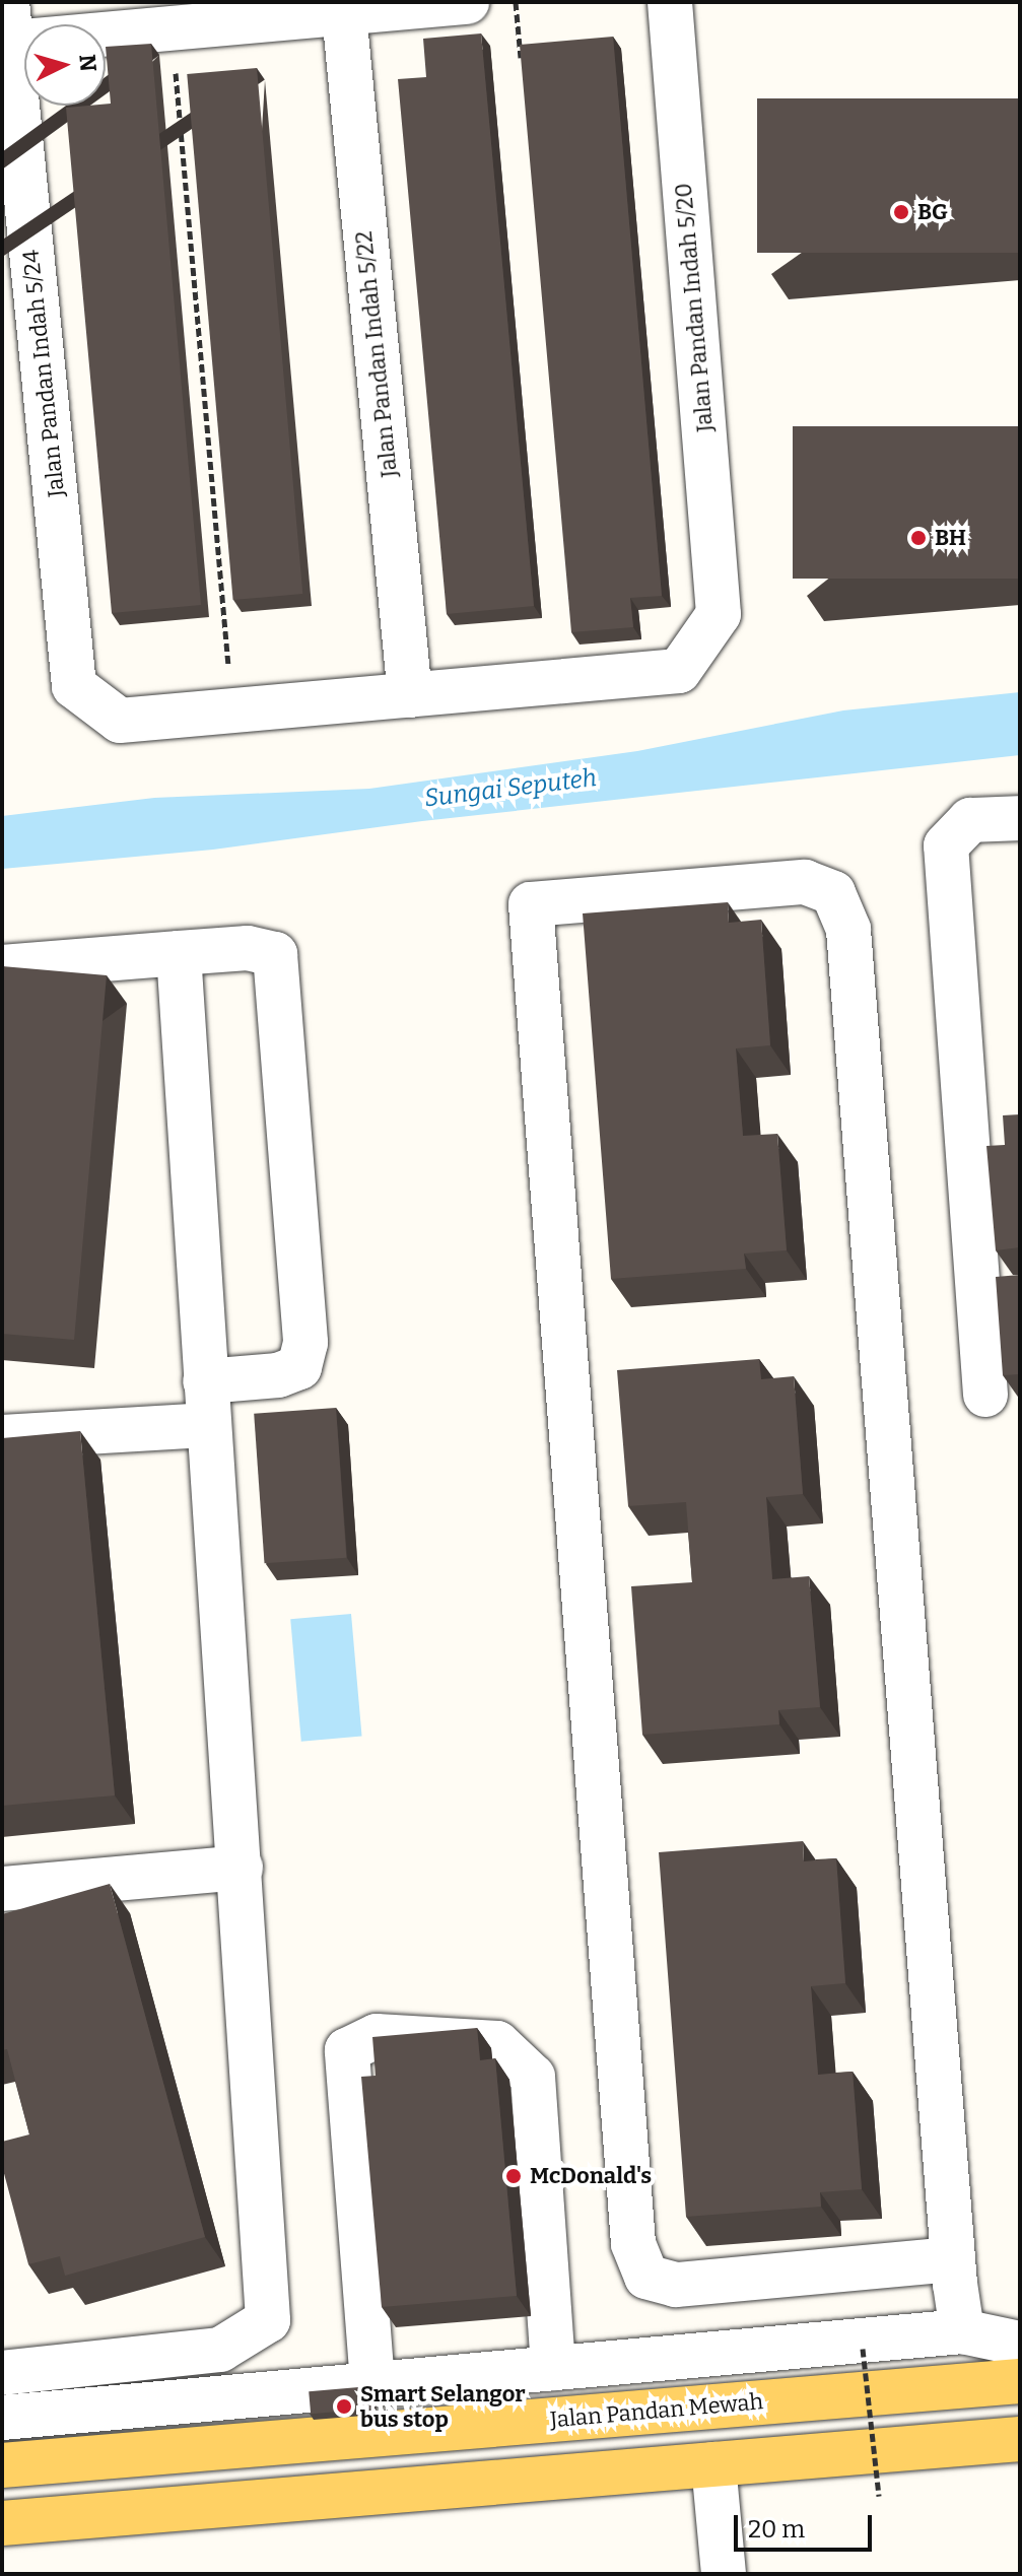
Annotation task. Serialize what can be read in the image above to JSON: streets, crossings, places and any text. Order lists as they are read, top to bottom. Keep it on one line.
{"streets":{"main road":["Jalan Pandan Mewah"],"street":["Jalan Pandan Indah 5/20","Jalan Pandan Indah 5/22","Jalan Pandan Indah 5/24"]},"crossings":[["Jalan Pandan Indah 5/20","Jalan Pandan Indah 5/22"]],"water":["Sungai Seputeh"],"places":["BG","BH","McDonald's","Smart Selangor bus stop"],"scale_bar":"20 m","north":"right"}
